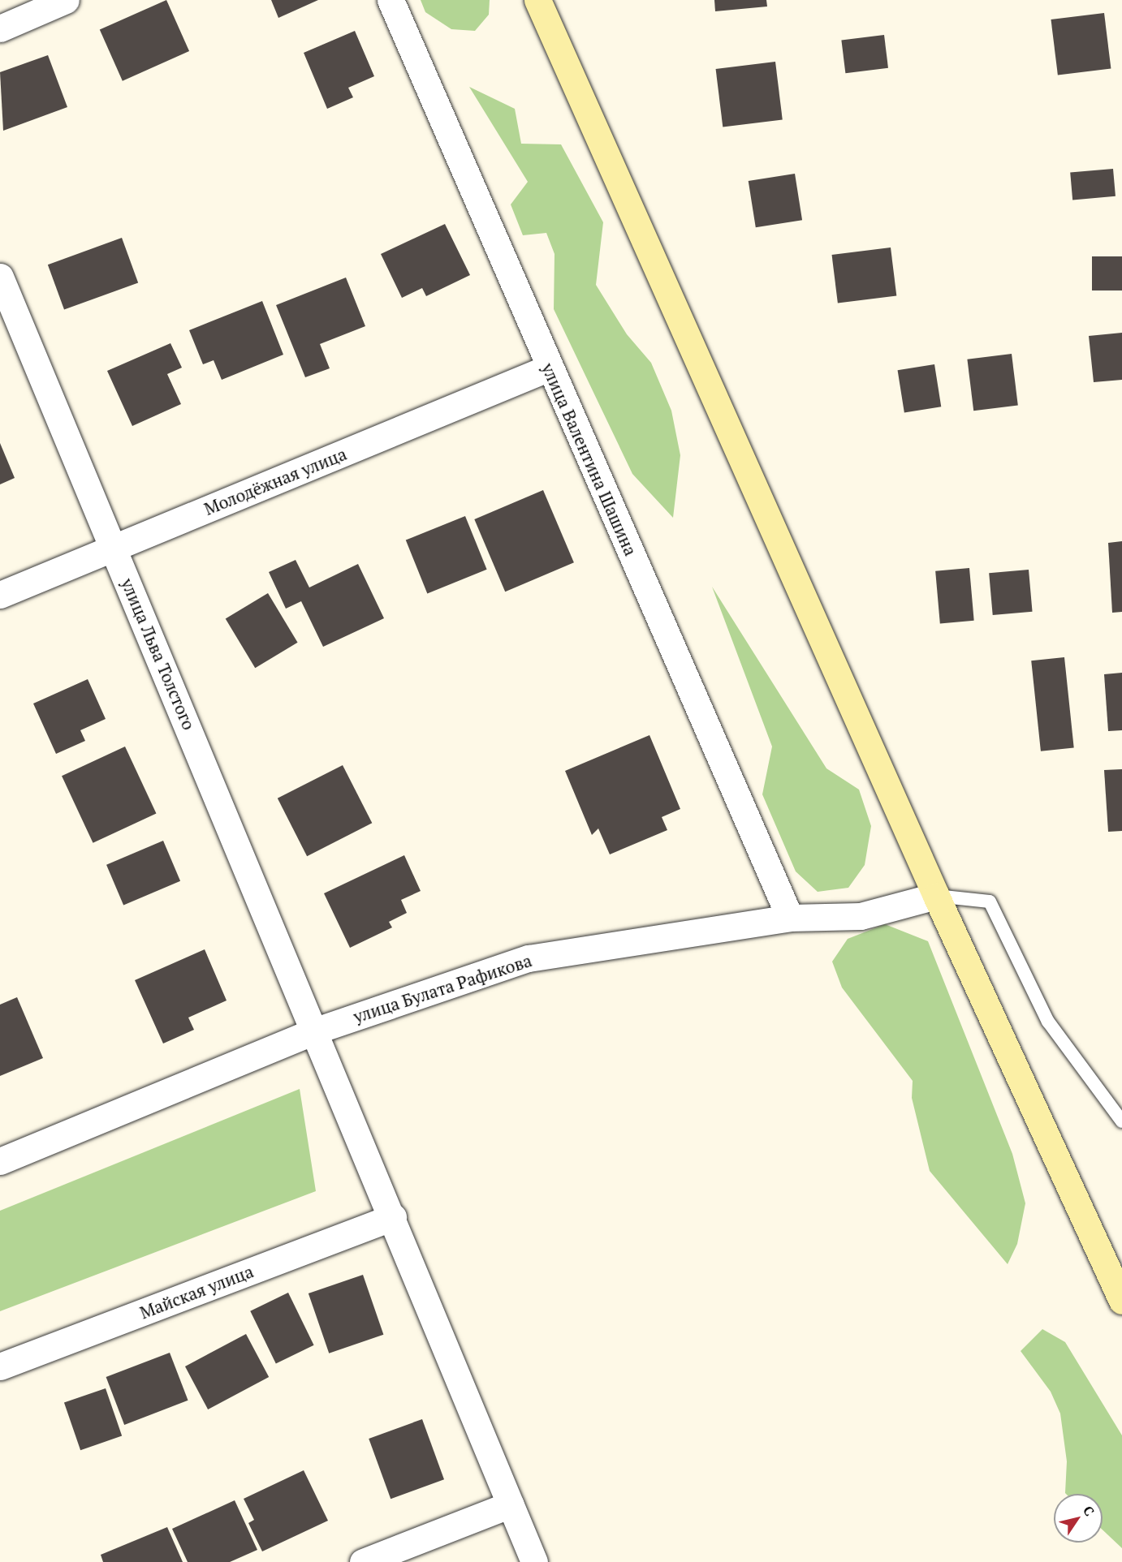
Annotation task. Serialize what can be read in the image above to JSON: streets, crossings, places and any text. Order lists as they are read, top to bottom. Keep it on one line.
{"streets":{"street":["улица Валентина Шашина","Молодёжная улица","улица Льва Толстого","улица Булата Рафикова","Майская улица"]},"crossings":[["улица Валентина Шашина","Молодёжная улица"],["улица Валентина Шашина","улица Булата Рафикова"],["Молодёжная улица","улица Льва Толстого"],["улица Льва Толстого","улица Булата Рафикова"],["улица Льва Толстого","Майская улица"]],"north":"top right"}
